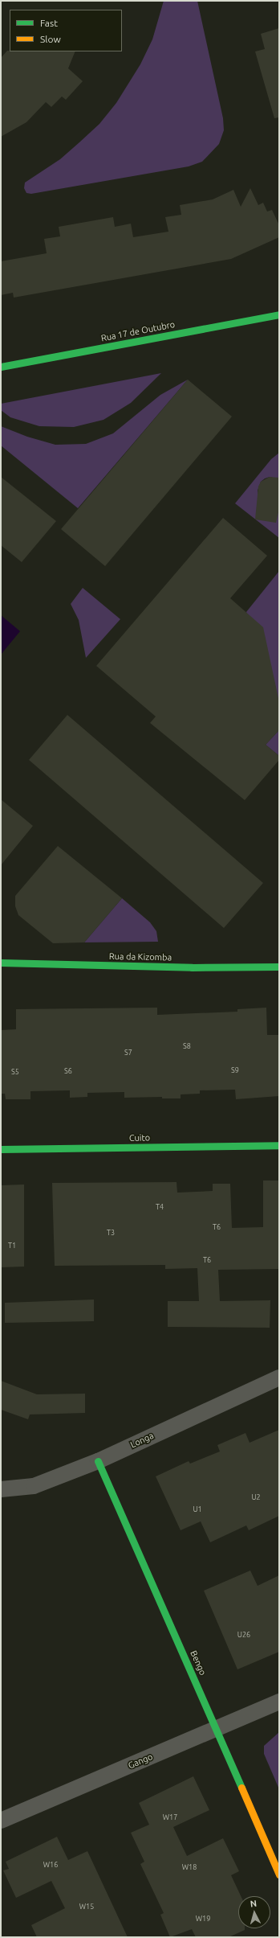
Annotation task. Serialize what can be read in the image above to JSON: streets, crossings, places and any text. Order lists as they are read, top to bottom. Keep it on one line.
{"streets":{"street":["Rua 17 de Outubro","Rua da Kizomba","Cuito","Longa","Bengo","Gango"]},"crossings":[["Longa","Bengo"],["Bengo","Gango"]],"house_numbers":["S8","S7","S9","S6","S5","T4","T6","T3","T1","T6","U2","U1","U26","W17","W16","W18","W15","W19"],"legend":["Fast","Slow"],"north":"top"}
